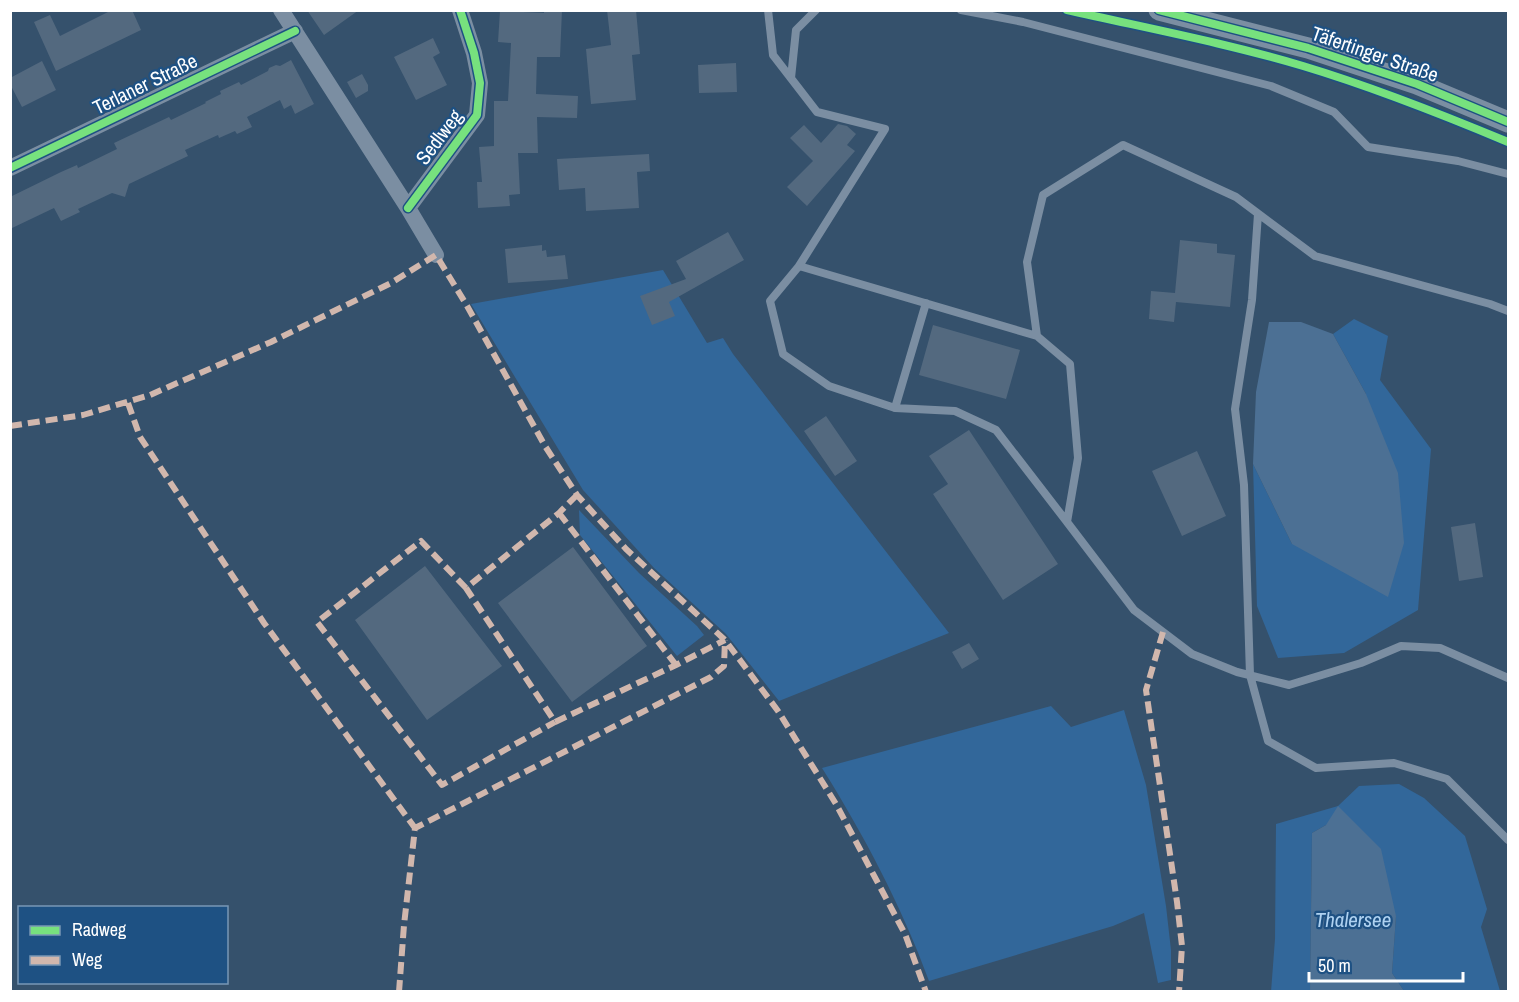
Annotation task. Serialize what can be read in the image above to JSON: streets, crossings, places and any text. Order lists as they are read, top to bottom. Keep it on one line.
{"streets":{"street":["Täfertinger Straße","Terlaner Straße","Sedlweg"]},"water":["Thalersee"],"legend":["Radweg","Weg"],"scale_bar":"50 m"}
